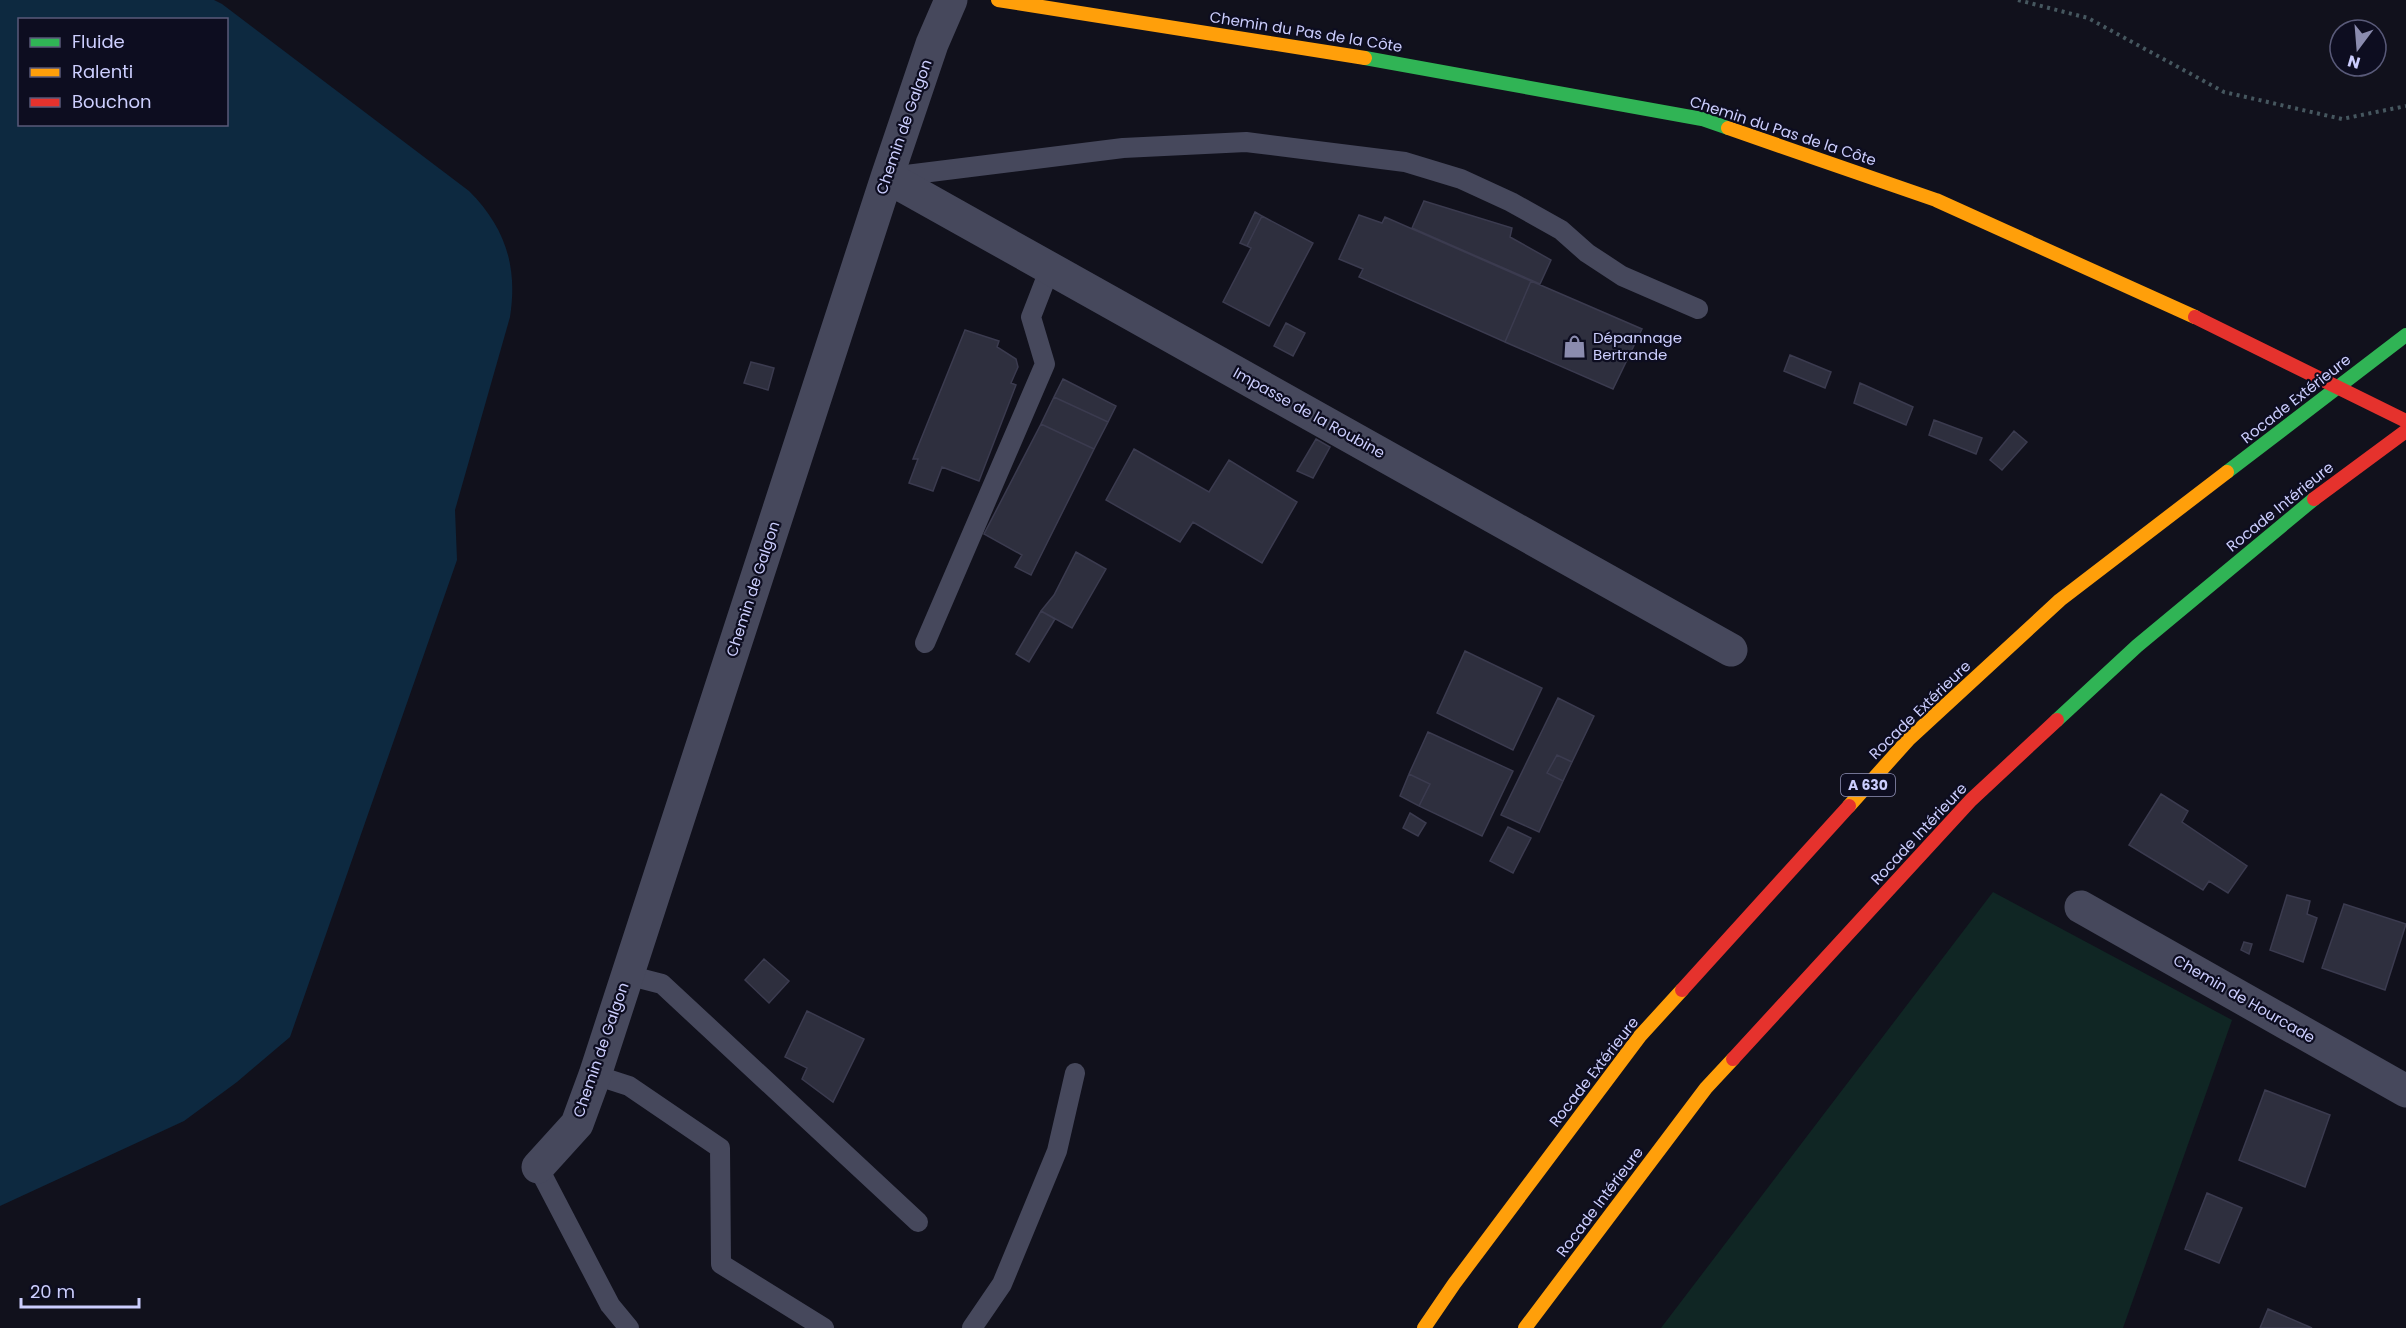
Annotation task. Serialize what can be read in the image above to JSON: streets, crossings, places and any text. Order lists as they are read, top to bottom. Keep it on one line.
{"streets":{"main road":["Chemin du Pas de la Côte","Rocade Extérieure","Rocade Intérieure","A 630"],"street":["Chemin de Galgon","Impasse de la Roubine","Chemin de Hourcade"]},"crossings":[["Chemin de Galgon","Impasse de la Roubine"]],"places":{"shop":["Dépannage Bertrande"]},"legend":["Fluide","Ralenti","Bouchon"],"scale_bar":"20 m","north":"bottom"}
